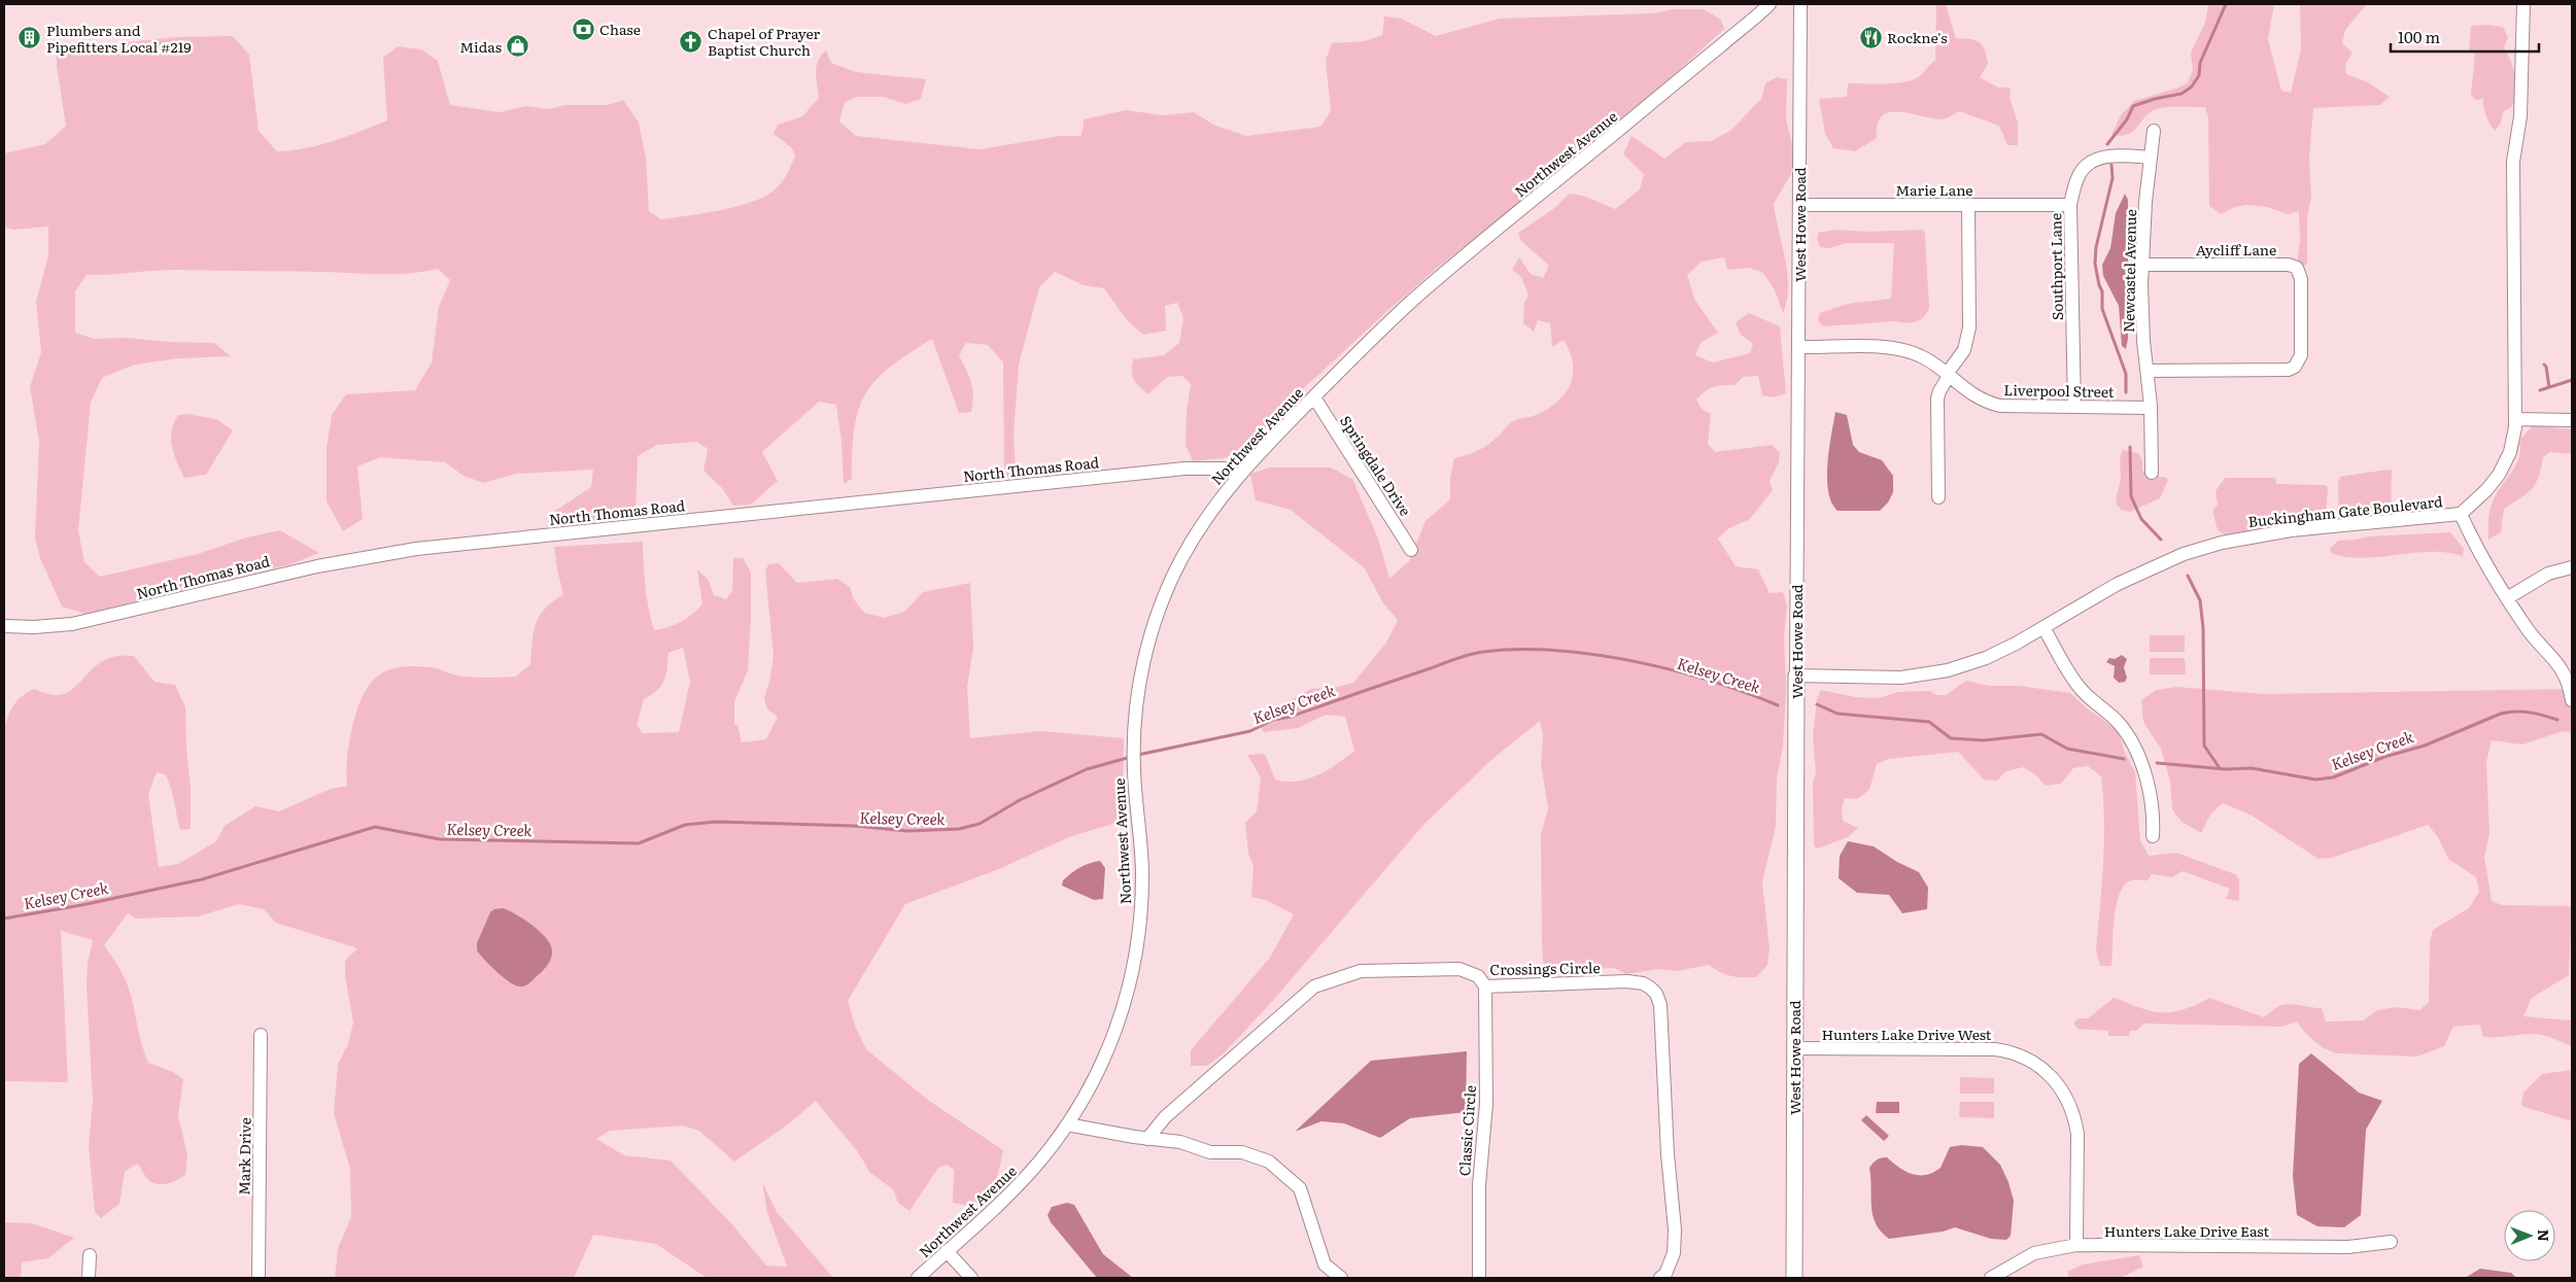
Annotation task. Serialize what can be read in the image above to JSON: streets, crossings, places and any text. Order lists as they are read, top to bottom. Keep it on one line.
{"streets":{"main road":["West Howe Road"],"street":["Northwest Avenue","Marie Lane","Aycliff Lane","Southport Lane","Newcastel Avenue","Liverpool Street","Springdale Drive","North Thomas Road","Buckingham Gate Boulevard","Crossings Circle","Hunters Lake Drive West","Classic Circle","Mark Drive","Hunters Lake Drive East"]},"crossings":[["Northwest Avenue","Springdale Drive"],["Northwest Avenue","North Thomas Road"],["Marie Lane","West Howe Road"],["Marie Lane","Southport Lane"],["West Howe Road","Liverpool Street"],["West Howe Road","Buckingham Gate Boulevard"],["West Howe Road","Hunters Lake Drive West"],["Aycliff Lane","Newcastel Avenue"],["Southport Lane","Newcastel Avenue"],["Southport Lane","Liverpool Street"],["Newcastel Avenue","Liverpool Street"],["Crossings Circle","Classic Circle"],["Hunters Lake Drive West","Hunters Lake Drive East"]],"water":["Kelsey Creek"],"places":{"bank":["Chase"],"restaurant":["Rockne's"],"building":["Plumbers and Pipefitters Local #219"],"church":["Chapel of Prayer Baptist Church"],"shop":["Midas"]},"scale_bar":"100 m","north":"right"}
